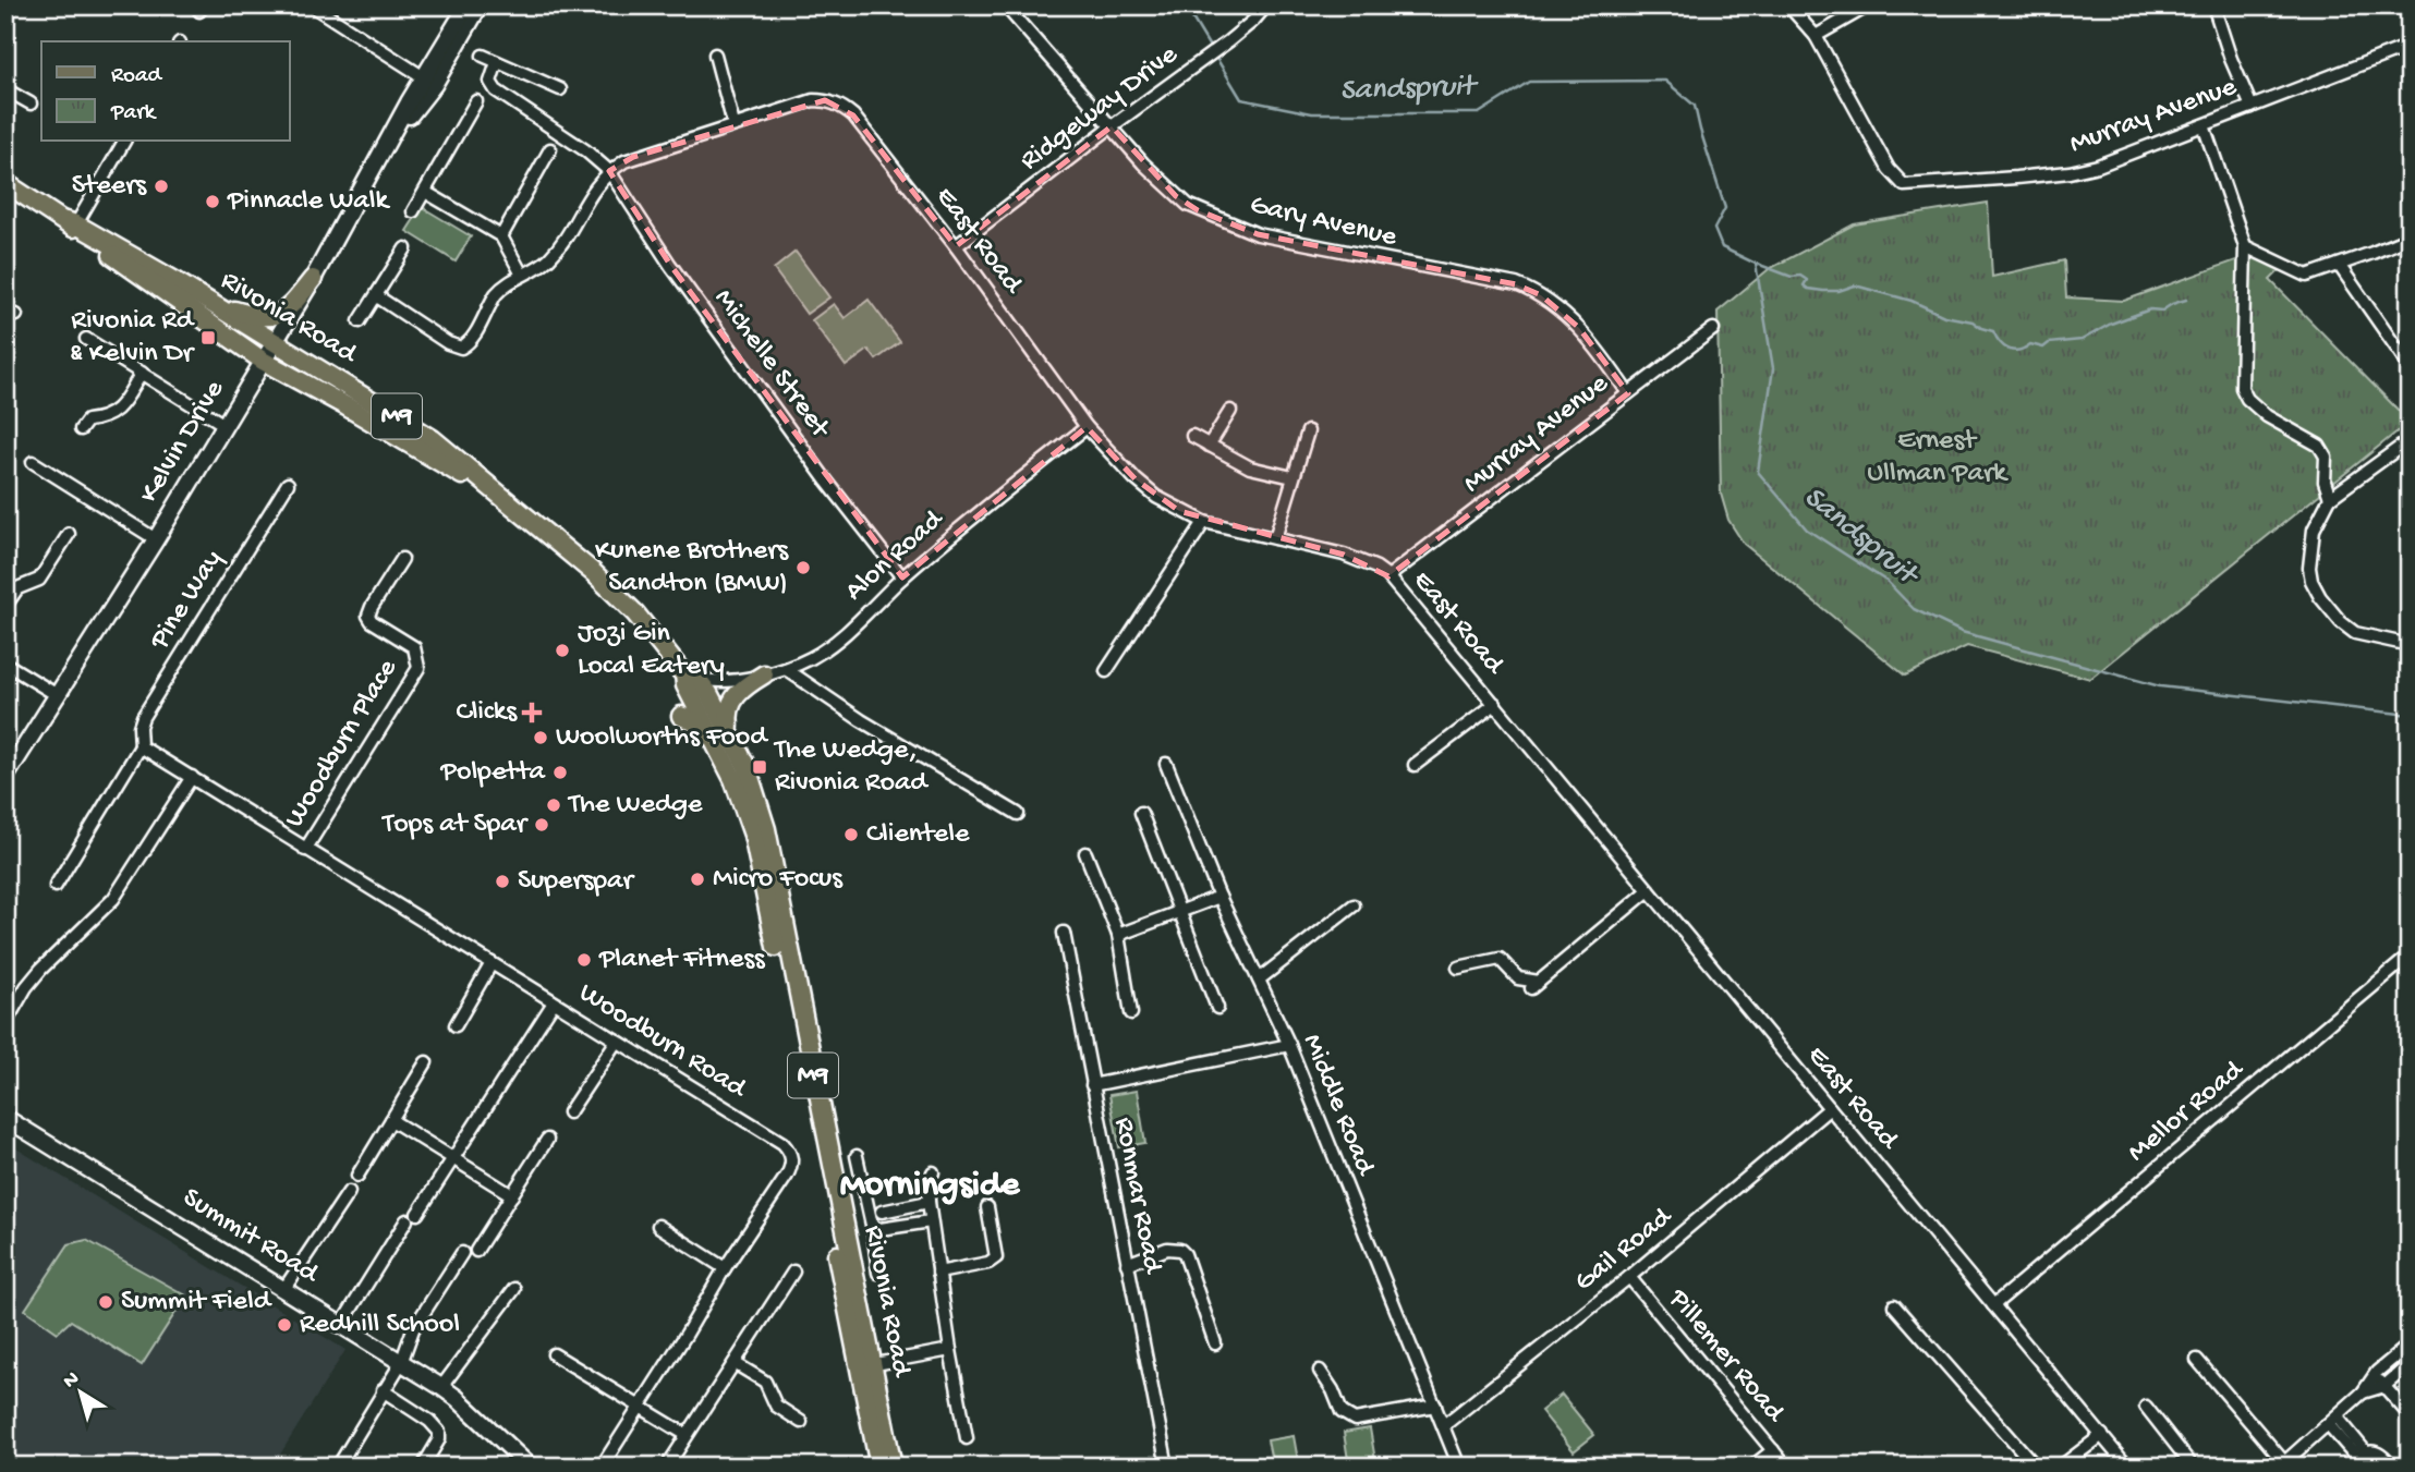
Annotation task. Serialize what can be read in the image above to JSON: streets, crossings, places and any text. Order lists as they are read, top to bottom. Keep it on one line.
{"streets":{"main road":["Rivonia Road","M9","Kelvin Drive","Summit Road"],"street":["Ridgeway Drive","Murray Avenue","Gary Avenue","East Road","Michelle Street","Alon Road","Pine Way","Woodburn Place","Woodburn Road","Middle Road","Mellor Road","Ronmar Road","Gail Road","Pillemer Road"]},"crossings":[["Ridgeway Drive","Gary Avenue"],["Ridgeway Drive","East Road"],["Murray Avenue","Gary Avenue"],["Murray Avenue","East Road"],["East Road","Michelle Street"],["East Road","Alon Road"],["East Road","Mellor Road"],["East Road","Gail Road"],["Rivonia Road","Kelvin Drive"],["Rivonia Road","Alon Road"],["Michelle Street","Alon Road"],["Pine Way","Woodburn Road"],["Woodburn Place","Woodburn Road"],["Middle Road","Gail Road"],["Gail Road","Pillemer Road"]],"districts":["Morningside"],"water":["Sandspruit"],"parks":["Ernest Ullman Park"],"places":{"other":["Steers","Pinnacle Walk","Kunene Brothers Sandton (BMW)","Jozi Gin Local Eatery","Woolworths Food","Polpetta","The Wedge","Tops at Spar","Clientele","Micro Focus","Superspar","Planet Fitness","Summit Field","Redhill School"],"transit":["Rivonia Rd & Kelvin Dr","The Wedge, Rivonia Road"],"health":["Clicks"]},"legend":["Road","Park"],"north":"top left"}
